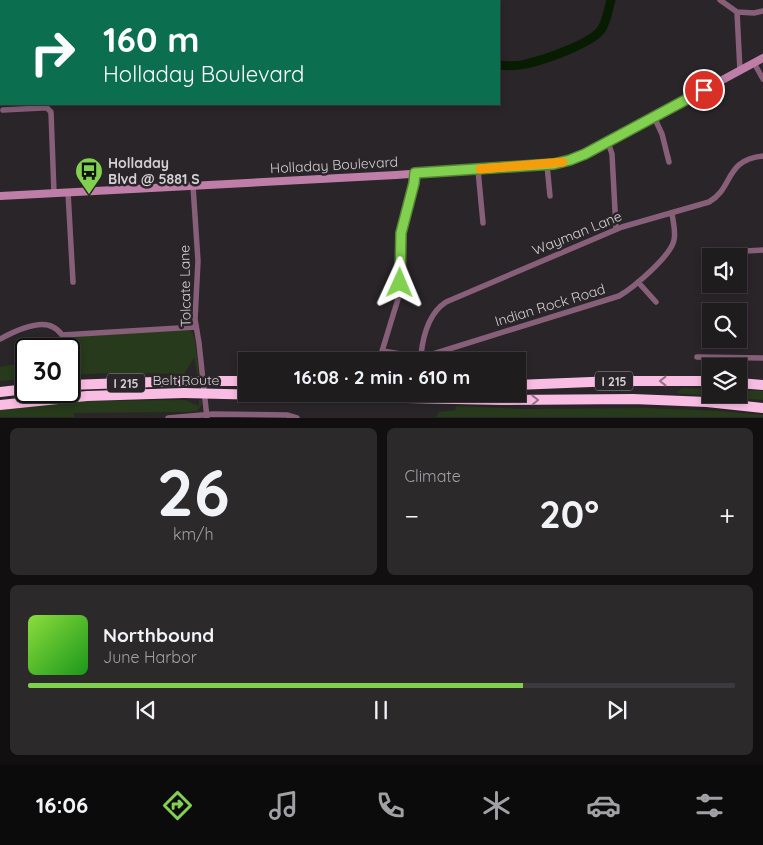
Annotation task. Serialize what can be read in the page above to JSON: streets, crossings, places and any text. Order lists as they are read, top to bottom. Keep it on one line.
{"streets":{"highway":["Belt Route","I 215"],"main road":["Holladay Boulevard"],"street":["Wayman Lane","Tolcate Lane","Indian Rock Road"]},"crossings":[["Holladay Boulevard","Tolcate Lane"],["Wayman Lane","Indian Rock Road"]],"places":{"bus stop":["Holladay Blvd @ 5881 S"]},"page":{"turn":["160 m","Holladay Boulevard"],"limit":"30","trip":"16:08 · 2 min · 610 m","tile":[["26","km/h"],"Climate"],"heat":["−","20°","+"],"song":["Northbound","June Harbor"],"tabs":"16:06"}}
